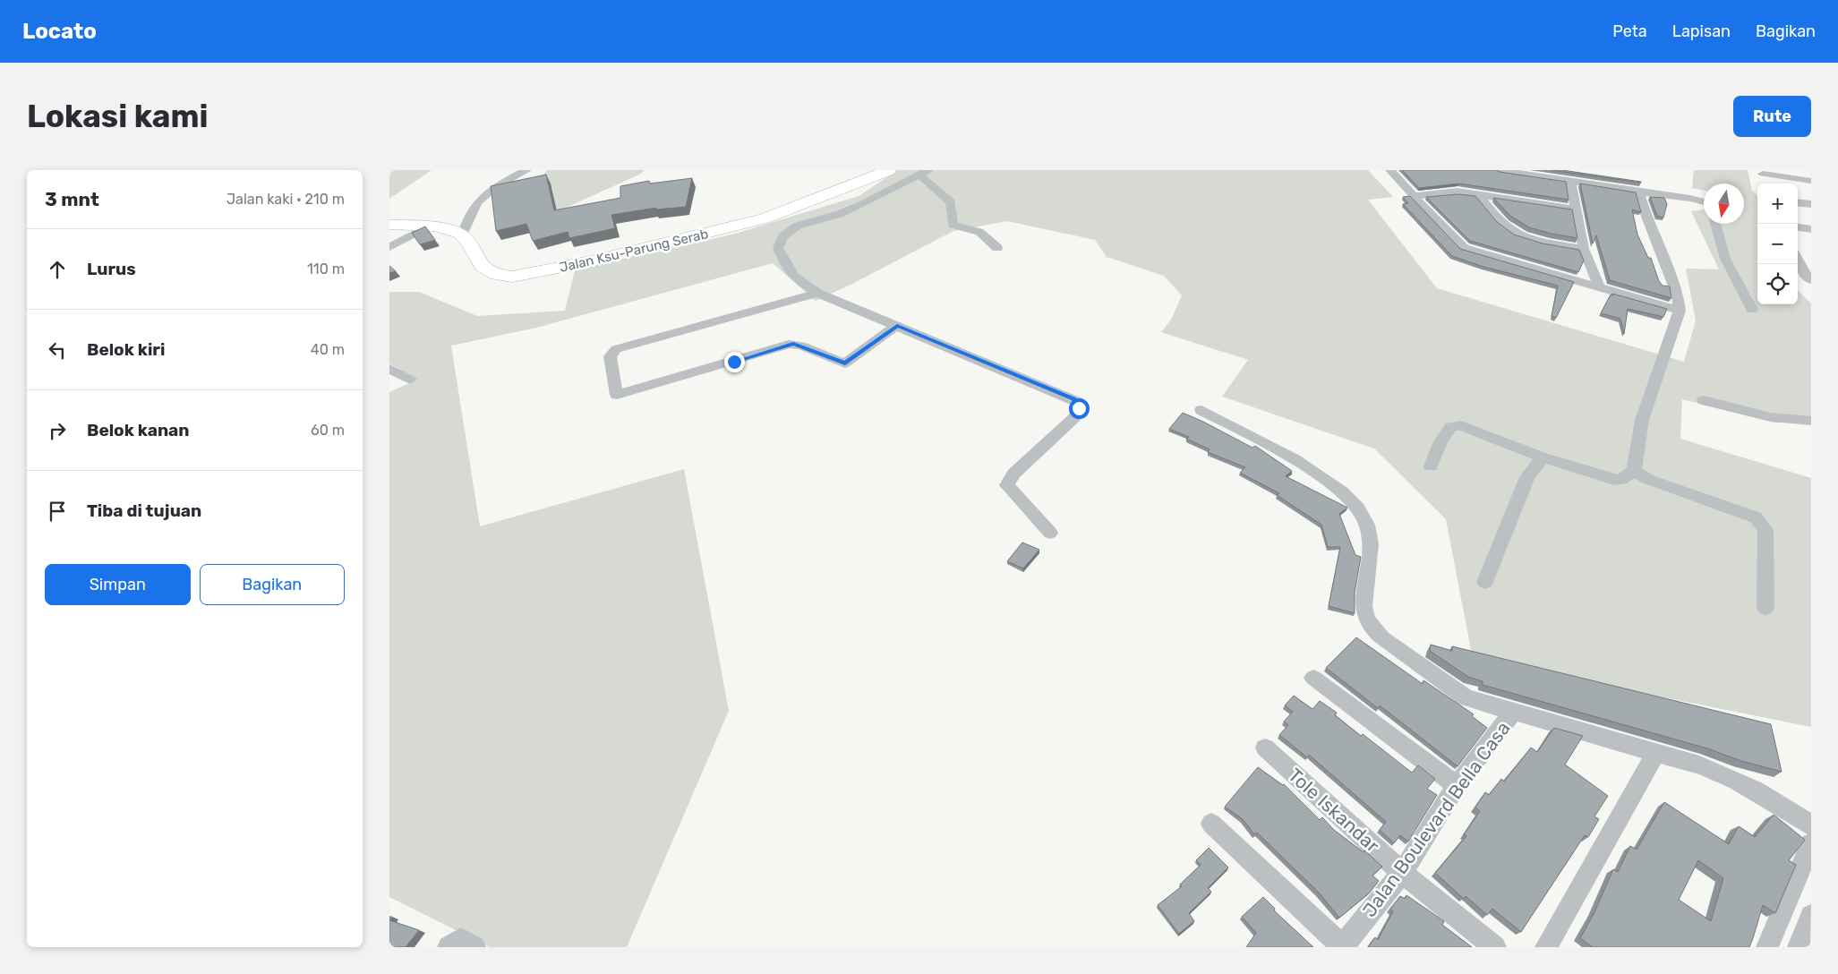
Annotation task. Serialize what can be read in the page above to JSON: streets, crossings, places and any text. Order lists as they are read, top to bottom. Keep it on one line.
{"streets":{"street":["Jalan Ksu-Parung Serab","Tole Iskandar","Jalan Boulevard Bella Casa"]},"crossings":[["Tole Iskandar","Jalan Boulevard Bella Casa"]],"north":"bottom","page":{"header":"Locato","nav":["Peta","Lapisan","Bagikan"],"buttons":["Rute",["Simpan","Bagikan"]],"title":"Lokasi kami","heading":["3 mnt","Jalan kaki · 210 m"],"map_buttons":["+","−"],"list":[["Lurus","110 m"],["Belok kiri","40 m"],["Belok kanan","60 m"],"Tiba di tujuan"]}}
